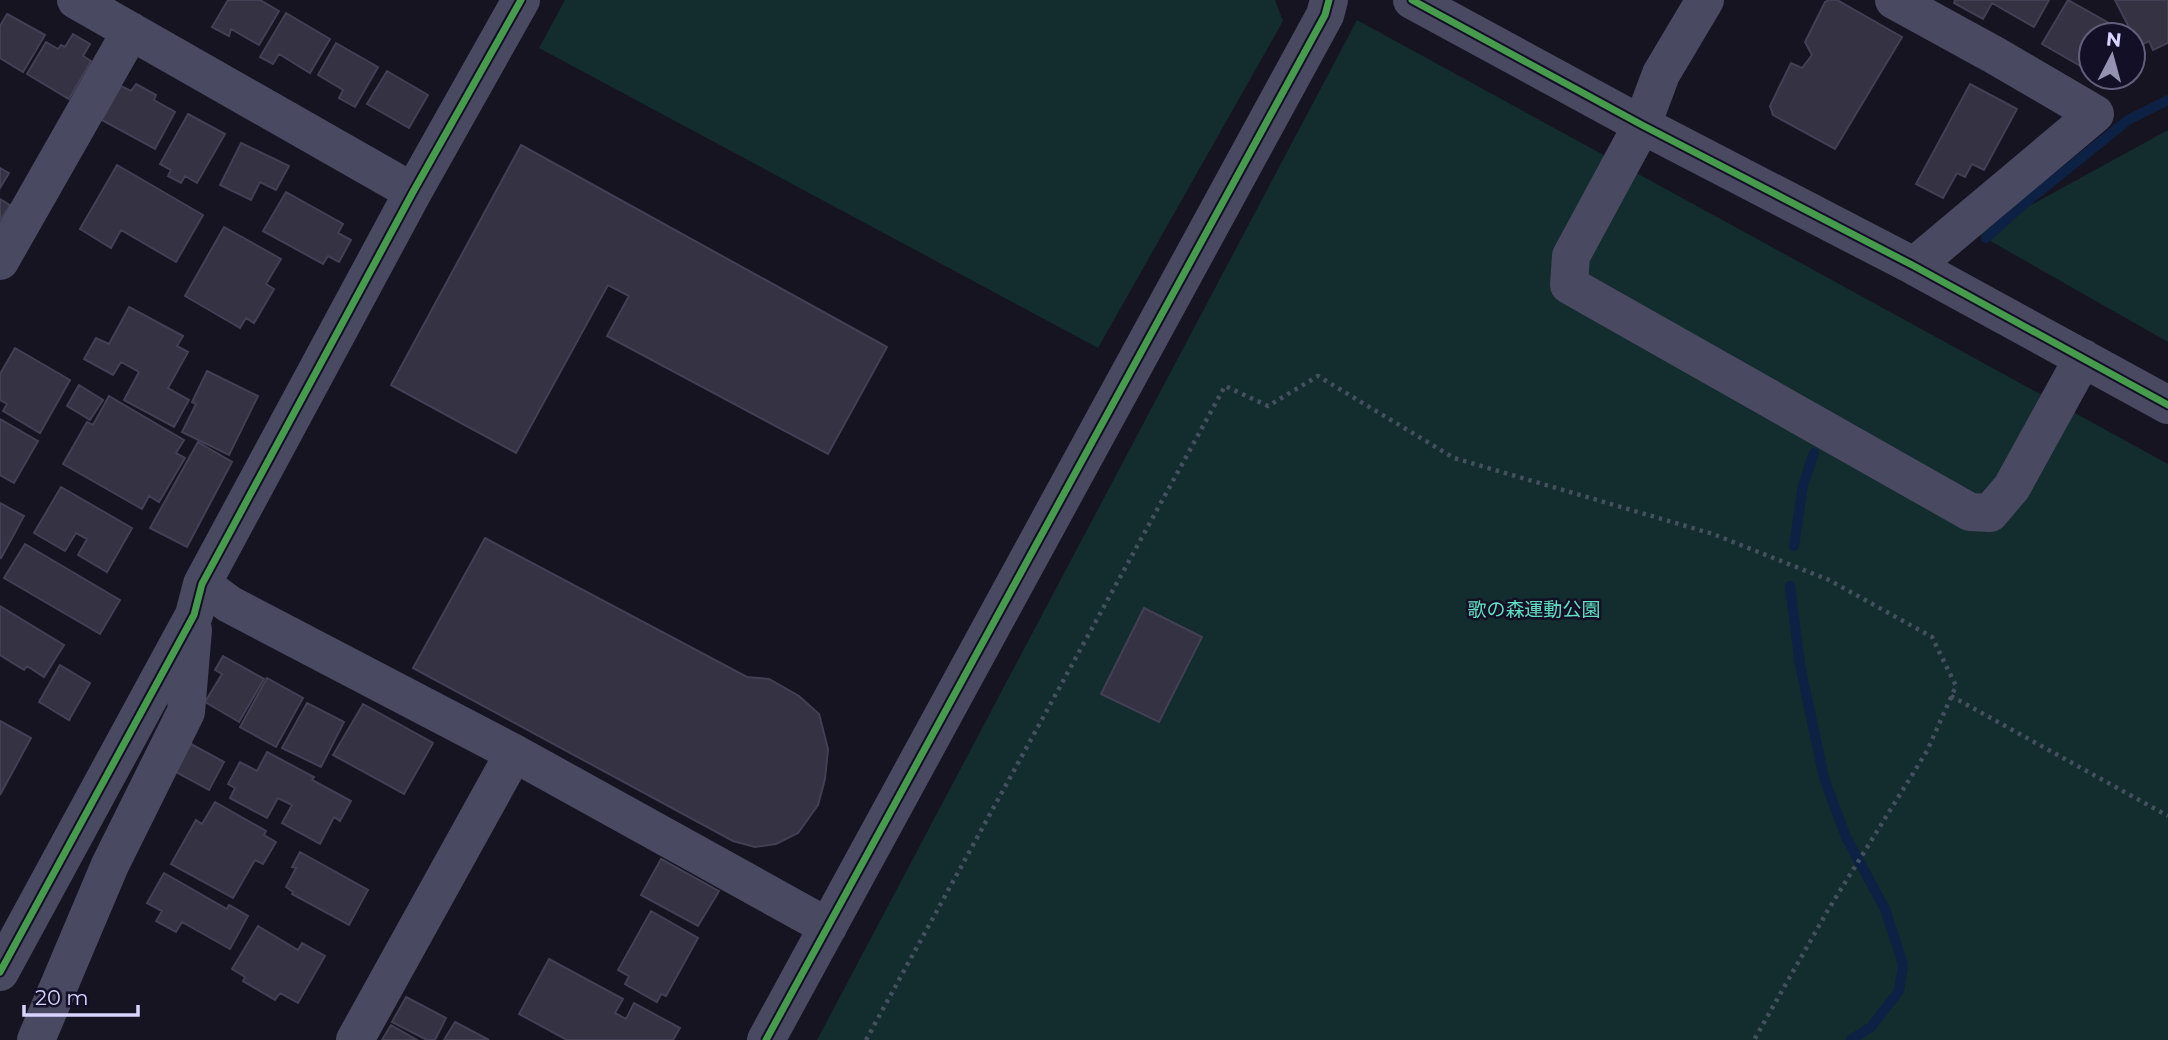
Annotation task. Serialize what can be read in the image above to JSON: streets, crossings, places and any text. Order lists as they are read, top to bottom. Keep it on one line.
{"parks":["歌の森運動公園"],"scale_bar":"20 m","north":"top"}
